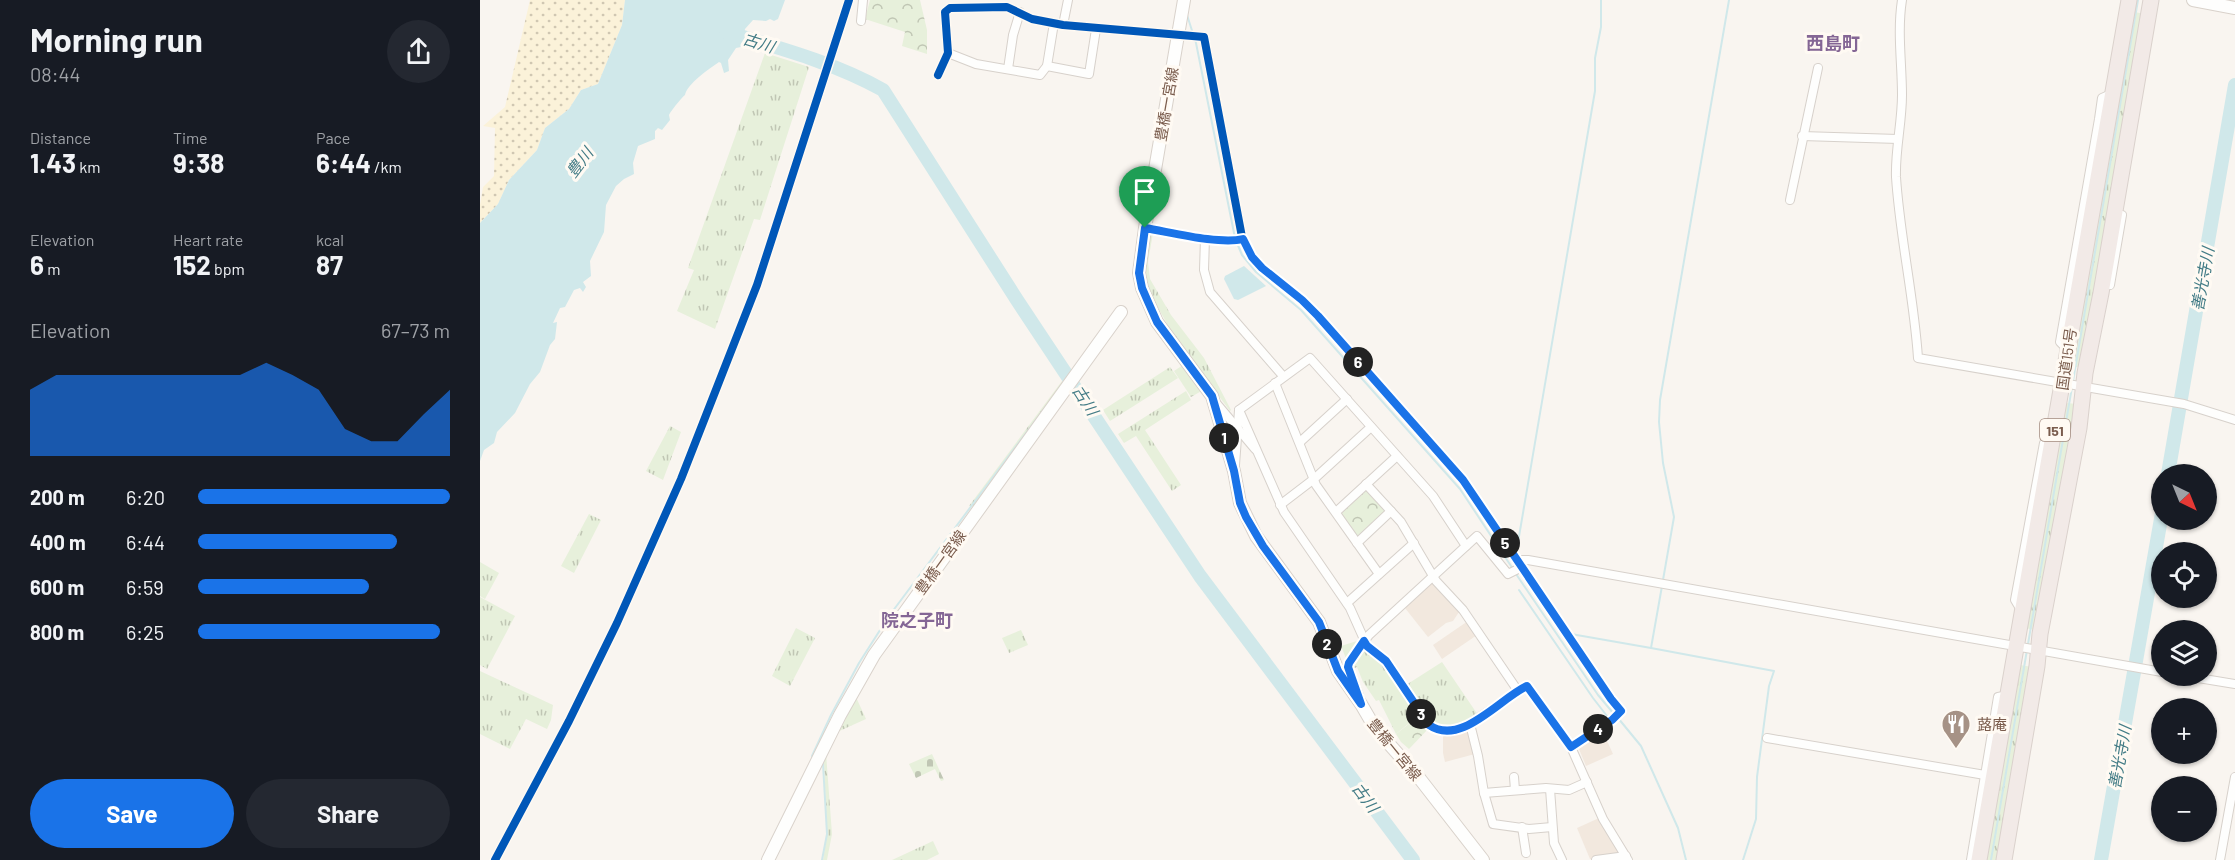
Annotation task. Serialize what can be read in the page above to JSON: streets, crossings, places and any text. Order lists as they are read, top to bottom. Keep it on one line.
{"streets":{"highway":["国道151号","151"],"main road":["豊橋一宮線"]},"districts":["西島町","院之子町"],"water":["古川","豊川","善光寺川"],"places":{"restaurant":["蕗庵"]},"north":"bottom right","page":{"heading":["Morning run","08:44"],"stats":[["Distance","1.43 km"],["Time","9:38"],["Pace","6:44 /km"],["Elevation","6 m"],["Heart rate","152 bpm"],["kcal","87"]],"chart":["Elevation","67–73 m"],"pins":["6","1","5","2","3","4"],"map_buttons":["+","−"],"list":[{"name":"200 m","note":"6:20"},{"name":"400 m","note":"6:44"},{"name":"600 m","note":"6:59"},{"name":"800 m","note":"6:25"}],"buttons":["Save","Share"]}}
